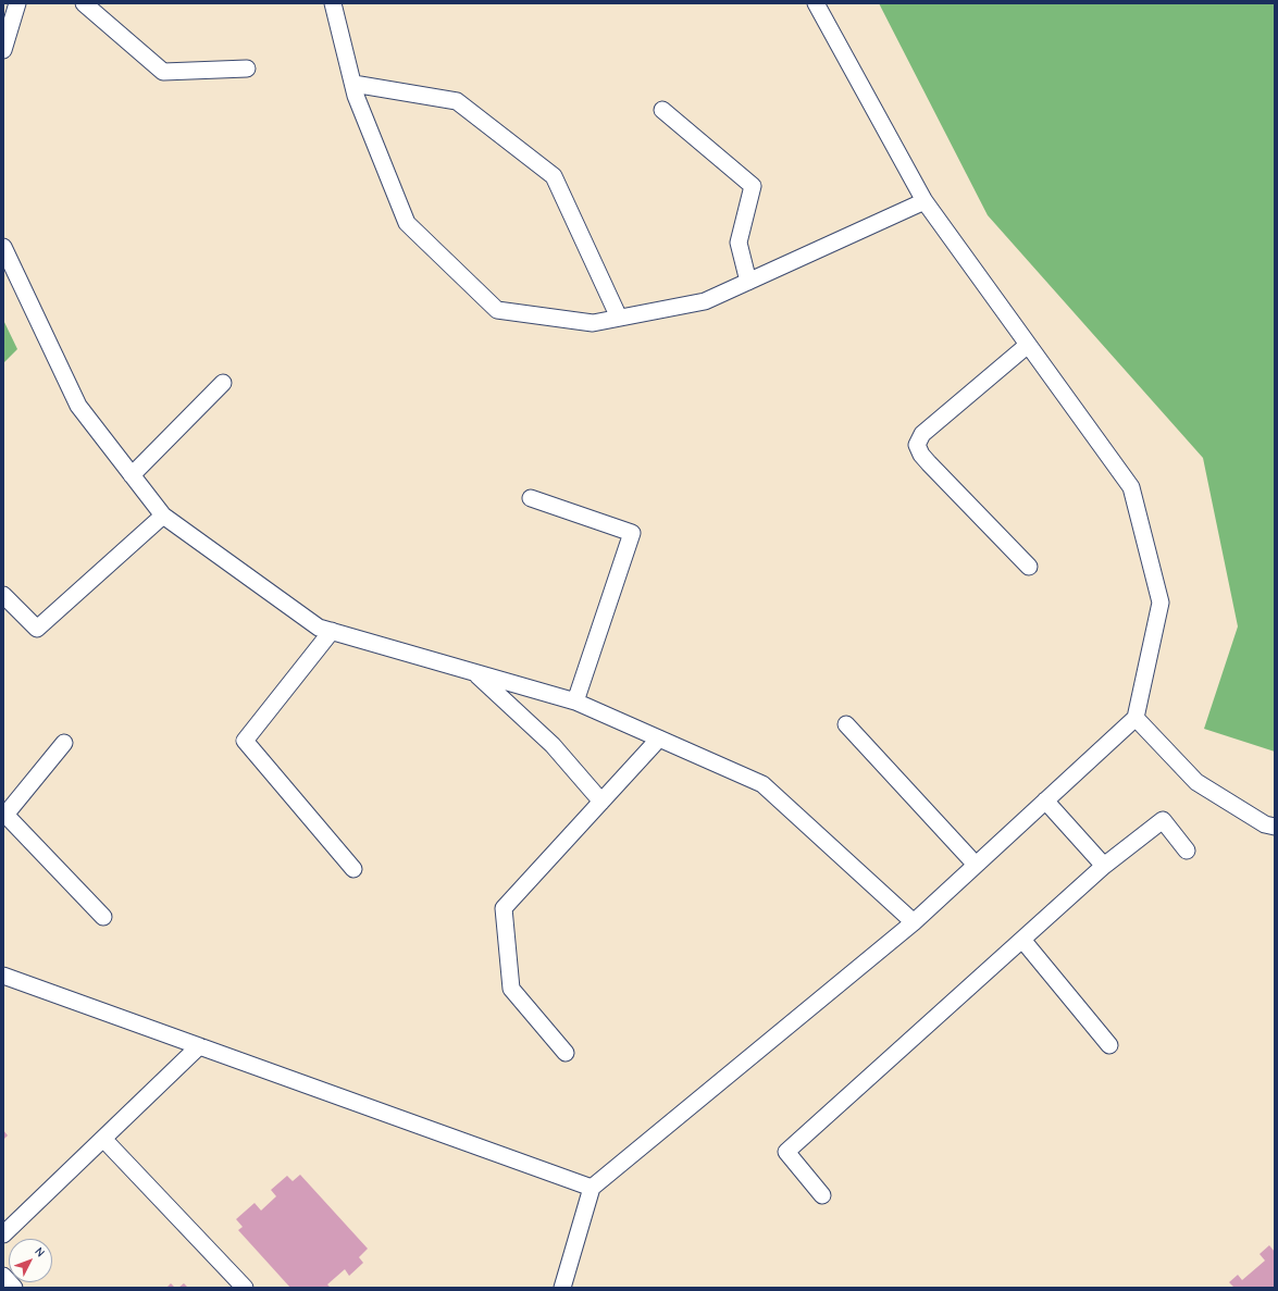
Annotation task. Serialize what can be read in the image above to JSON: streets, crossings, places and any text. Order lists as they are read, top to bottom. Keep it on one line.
{"north":"top right"}
